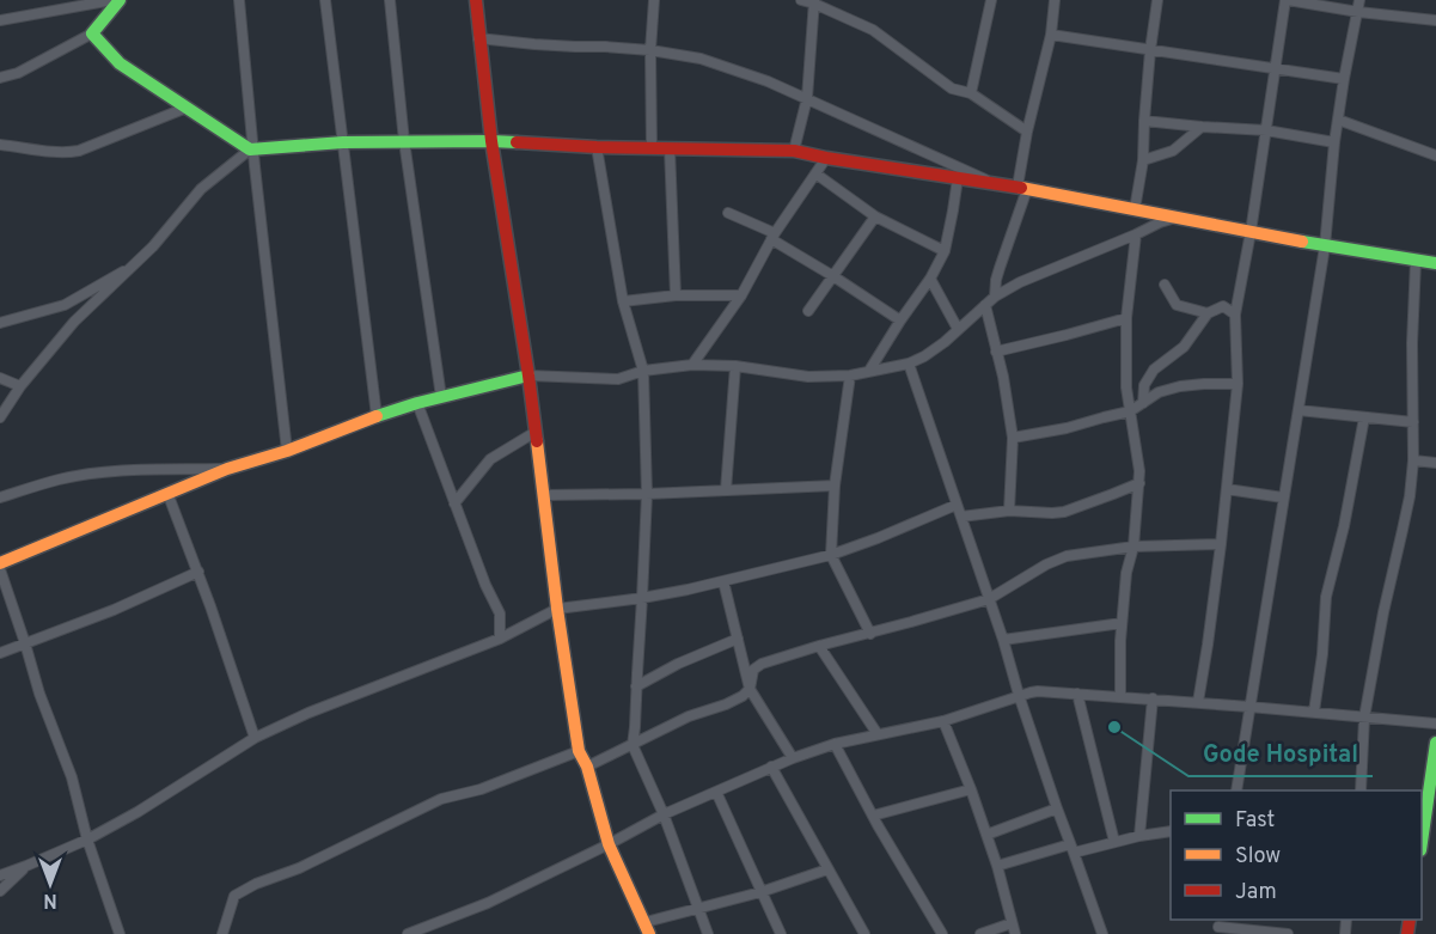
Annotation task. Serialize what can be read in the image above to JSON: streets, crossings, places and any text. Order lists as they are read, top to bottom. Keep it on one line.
{"places":["Gode Hospital"],"legend":["Fast","Slow","Jam"],"north":"bottom"}
